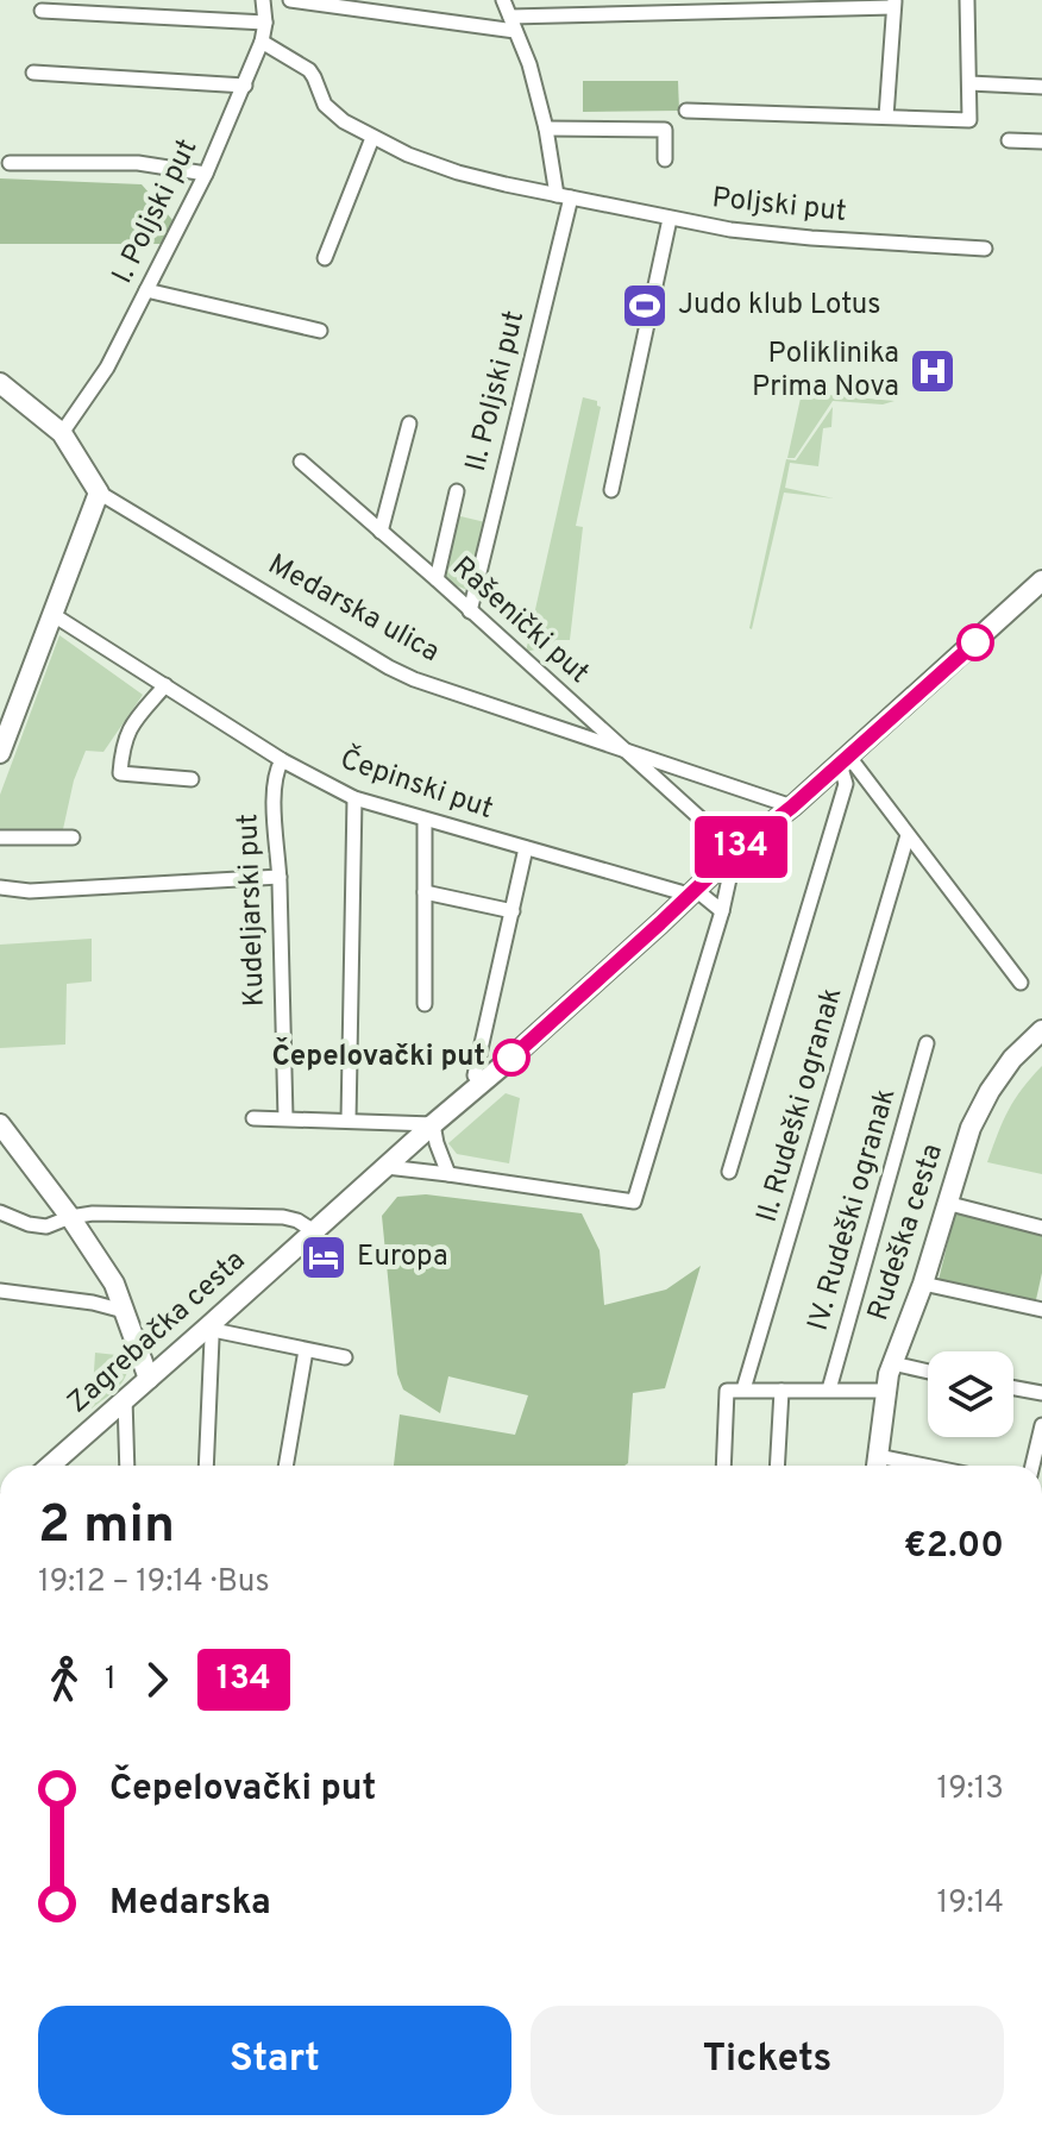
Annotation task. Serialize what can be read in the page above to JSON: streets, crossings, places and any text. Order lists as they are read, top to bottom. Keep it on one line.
{"streets":{"street":["Poljski put","I. Poljski put","II. Poljski put","Medarska ulica","Rašenički put","Čepinski put","Kudeljarski put","II. Rudeški ogranak","IV. Rudeški ogranak","Rudeška cesta","Zagrebačka cesta"]},"crossings":[["Poljski put","II. Poljski put"],["I. Poljski put","Medarska ulica"],["II. Poljski put","Rašenički put"],["Medarska ulica","Rašenički put"],["Medarska ulica","Zagrebačka cesta"],["Rašenički put","Zagrebačka cesta"],["Čepinski put","Kudeljarski put"],["Čepinski put","Zagrebačka cesta"]],"places":{"sports":["Judo klub Lotus"],"hospital":["Poliklinika Prima Nova"],"other":["Čepelovački put"],"hotel":["Europa"]},"lines":["bus line 134"],"page":{"on_map":"134","heading":["2 min","19:12 – 19:14 · Bus","€2.00"],"legs":["1","134"],"list":[{"name":"Čepelovački put","value":"19:13"},{"name":"Medarska","value":"19:14"}],"buttons":["Start","Tickets"]}}
